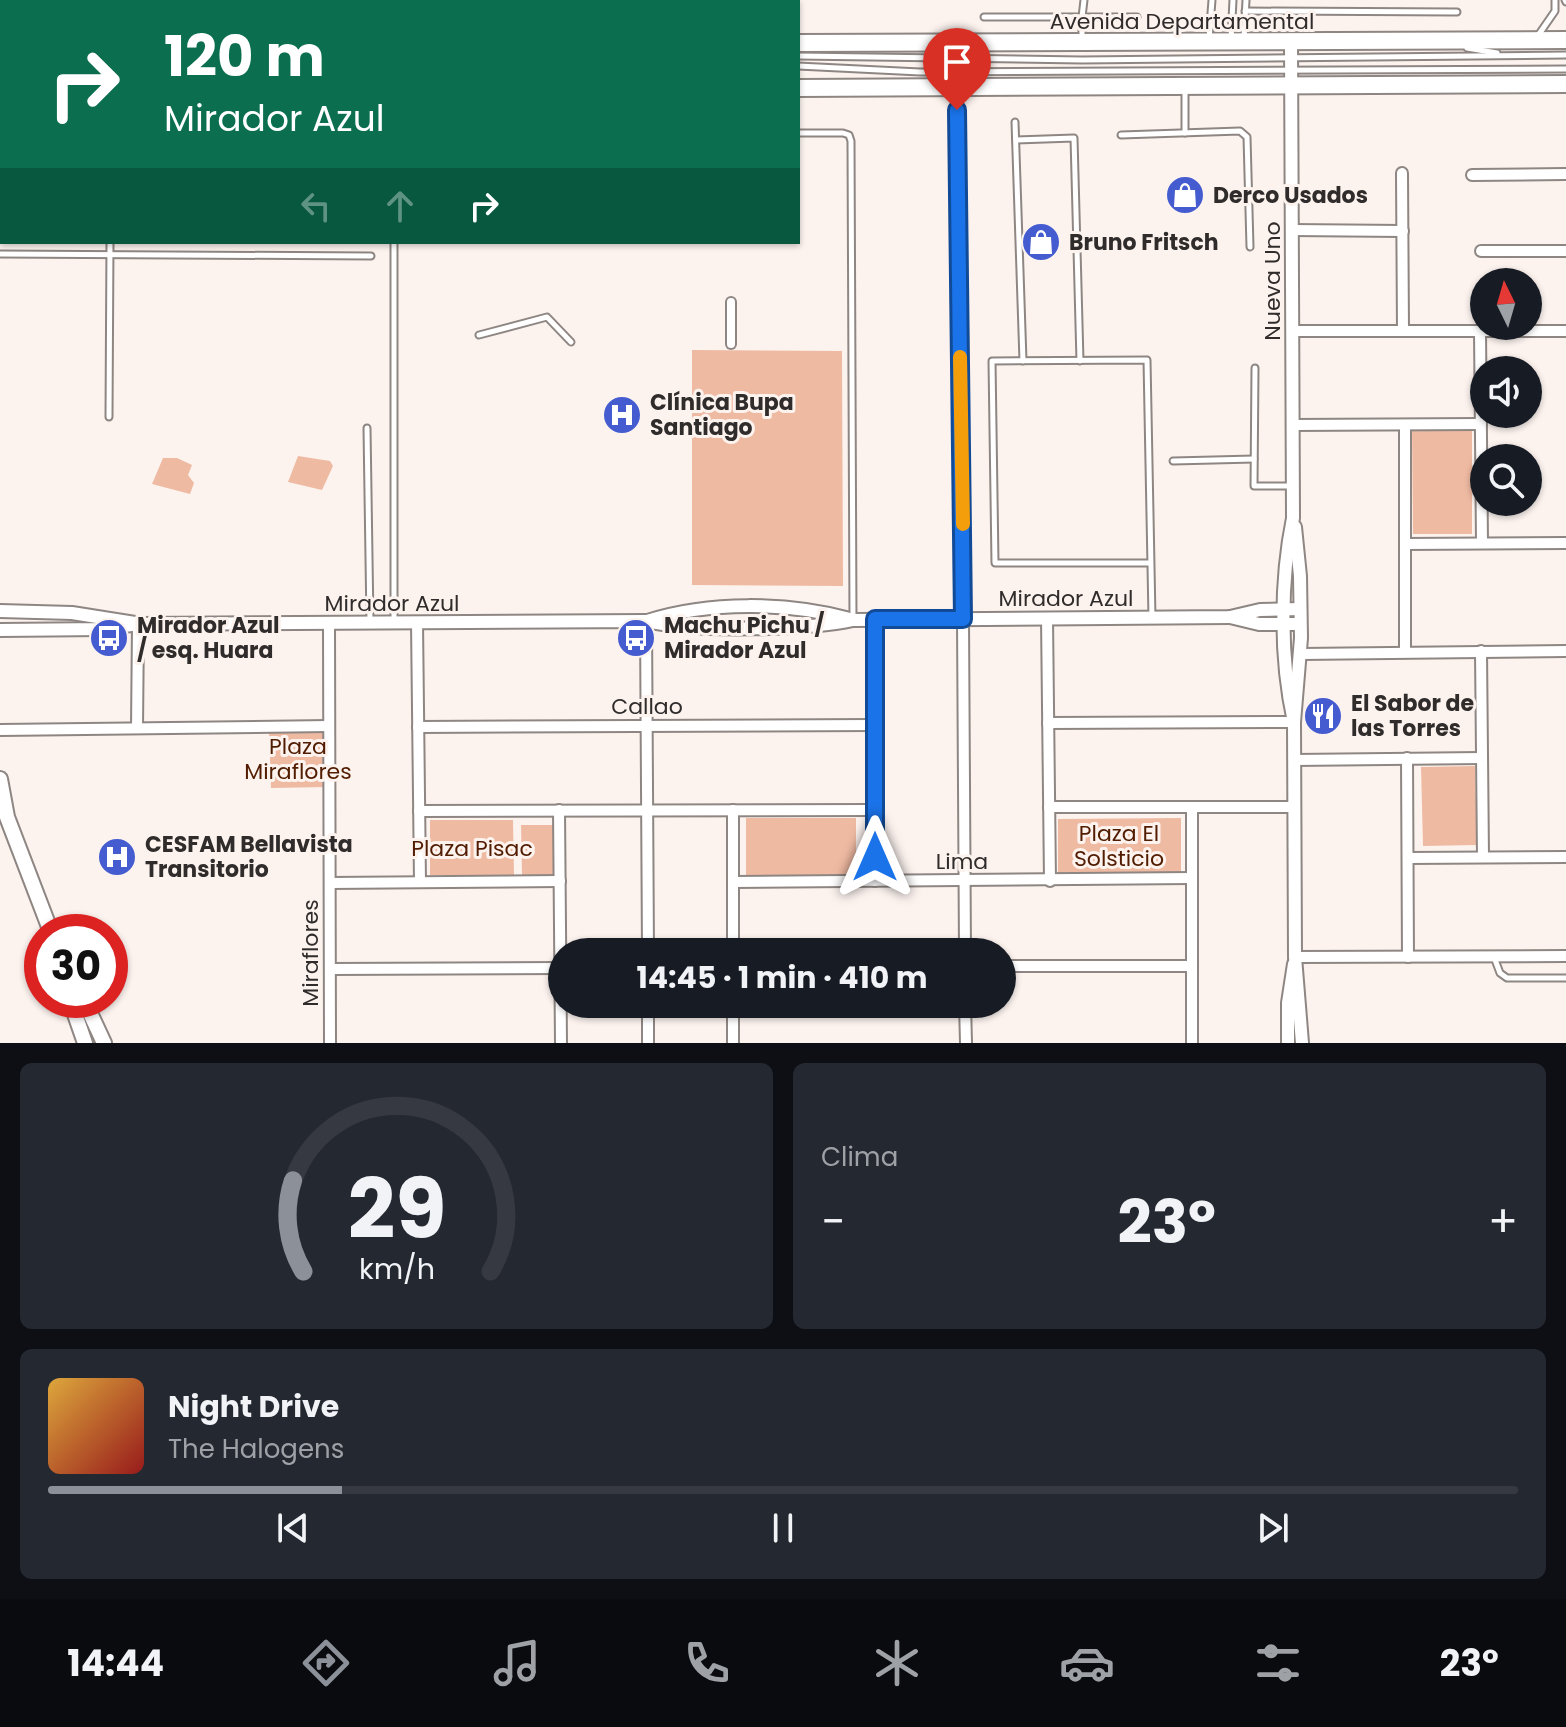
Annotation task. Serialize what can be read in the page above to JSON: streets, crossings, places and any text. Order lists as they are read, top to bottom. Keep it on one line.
{"streets":{"main road":["Avenida Departamental"],"street":["Nueva Uno","Mirador Azul","Callao","Lima","Miraflores"]},"crossings":[["Avenida Departamental","Nueva Uno"],["Nueva Uno","Mirador Azul"],["Mirador Azul","Miraflores"]],"parks":["Plaza Miraflores","Plaza El Solsticio","Plaza Pisac"],"places":{"shop":["Derco Usados","Bruno Fritsch"],"hospital":["Clínica Bupa Santiago","CESFAM Bellavista Transitorio"],"bus stop":["Mirador Azul / esq. Huara","Machu Pichu / Mirador Azul"],"restaurant":["El Sabor de las Torres"]},"north":"top","page":{"turn":["120 m","Mirador Azul"],"limit":"30","trip":"14:45 · 1 min · 410 m","tile":"Clima","heat":["−","23°","+"],"song":["Night Drive","The Halogens"],"tabs":["14:44","23°"],"gauge":["29","km/h"]}}
